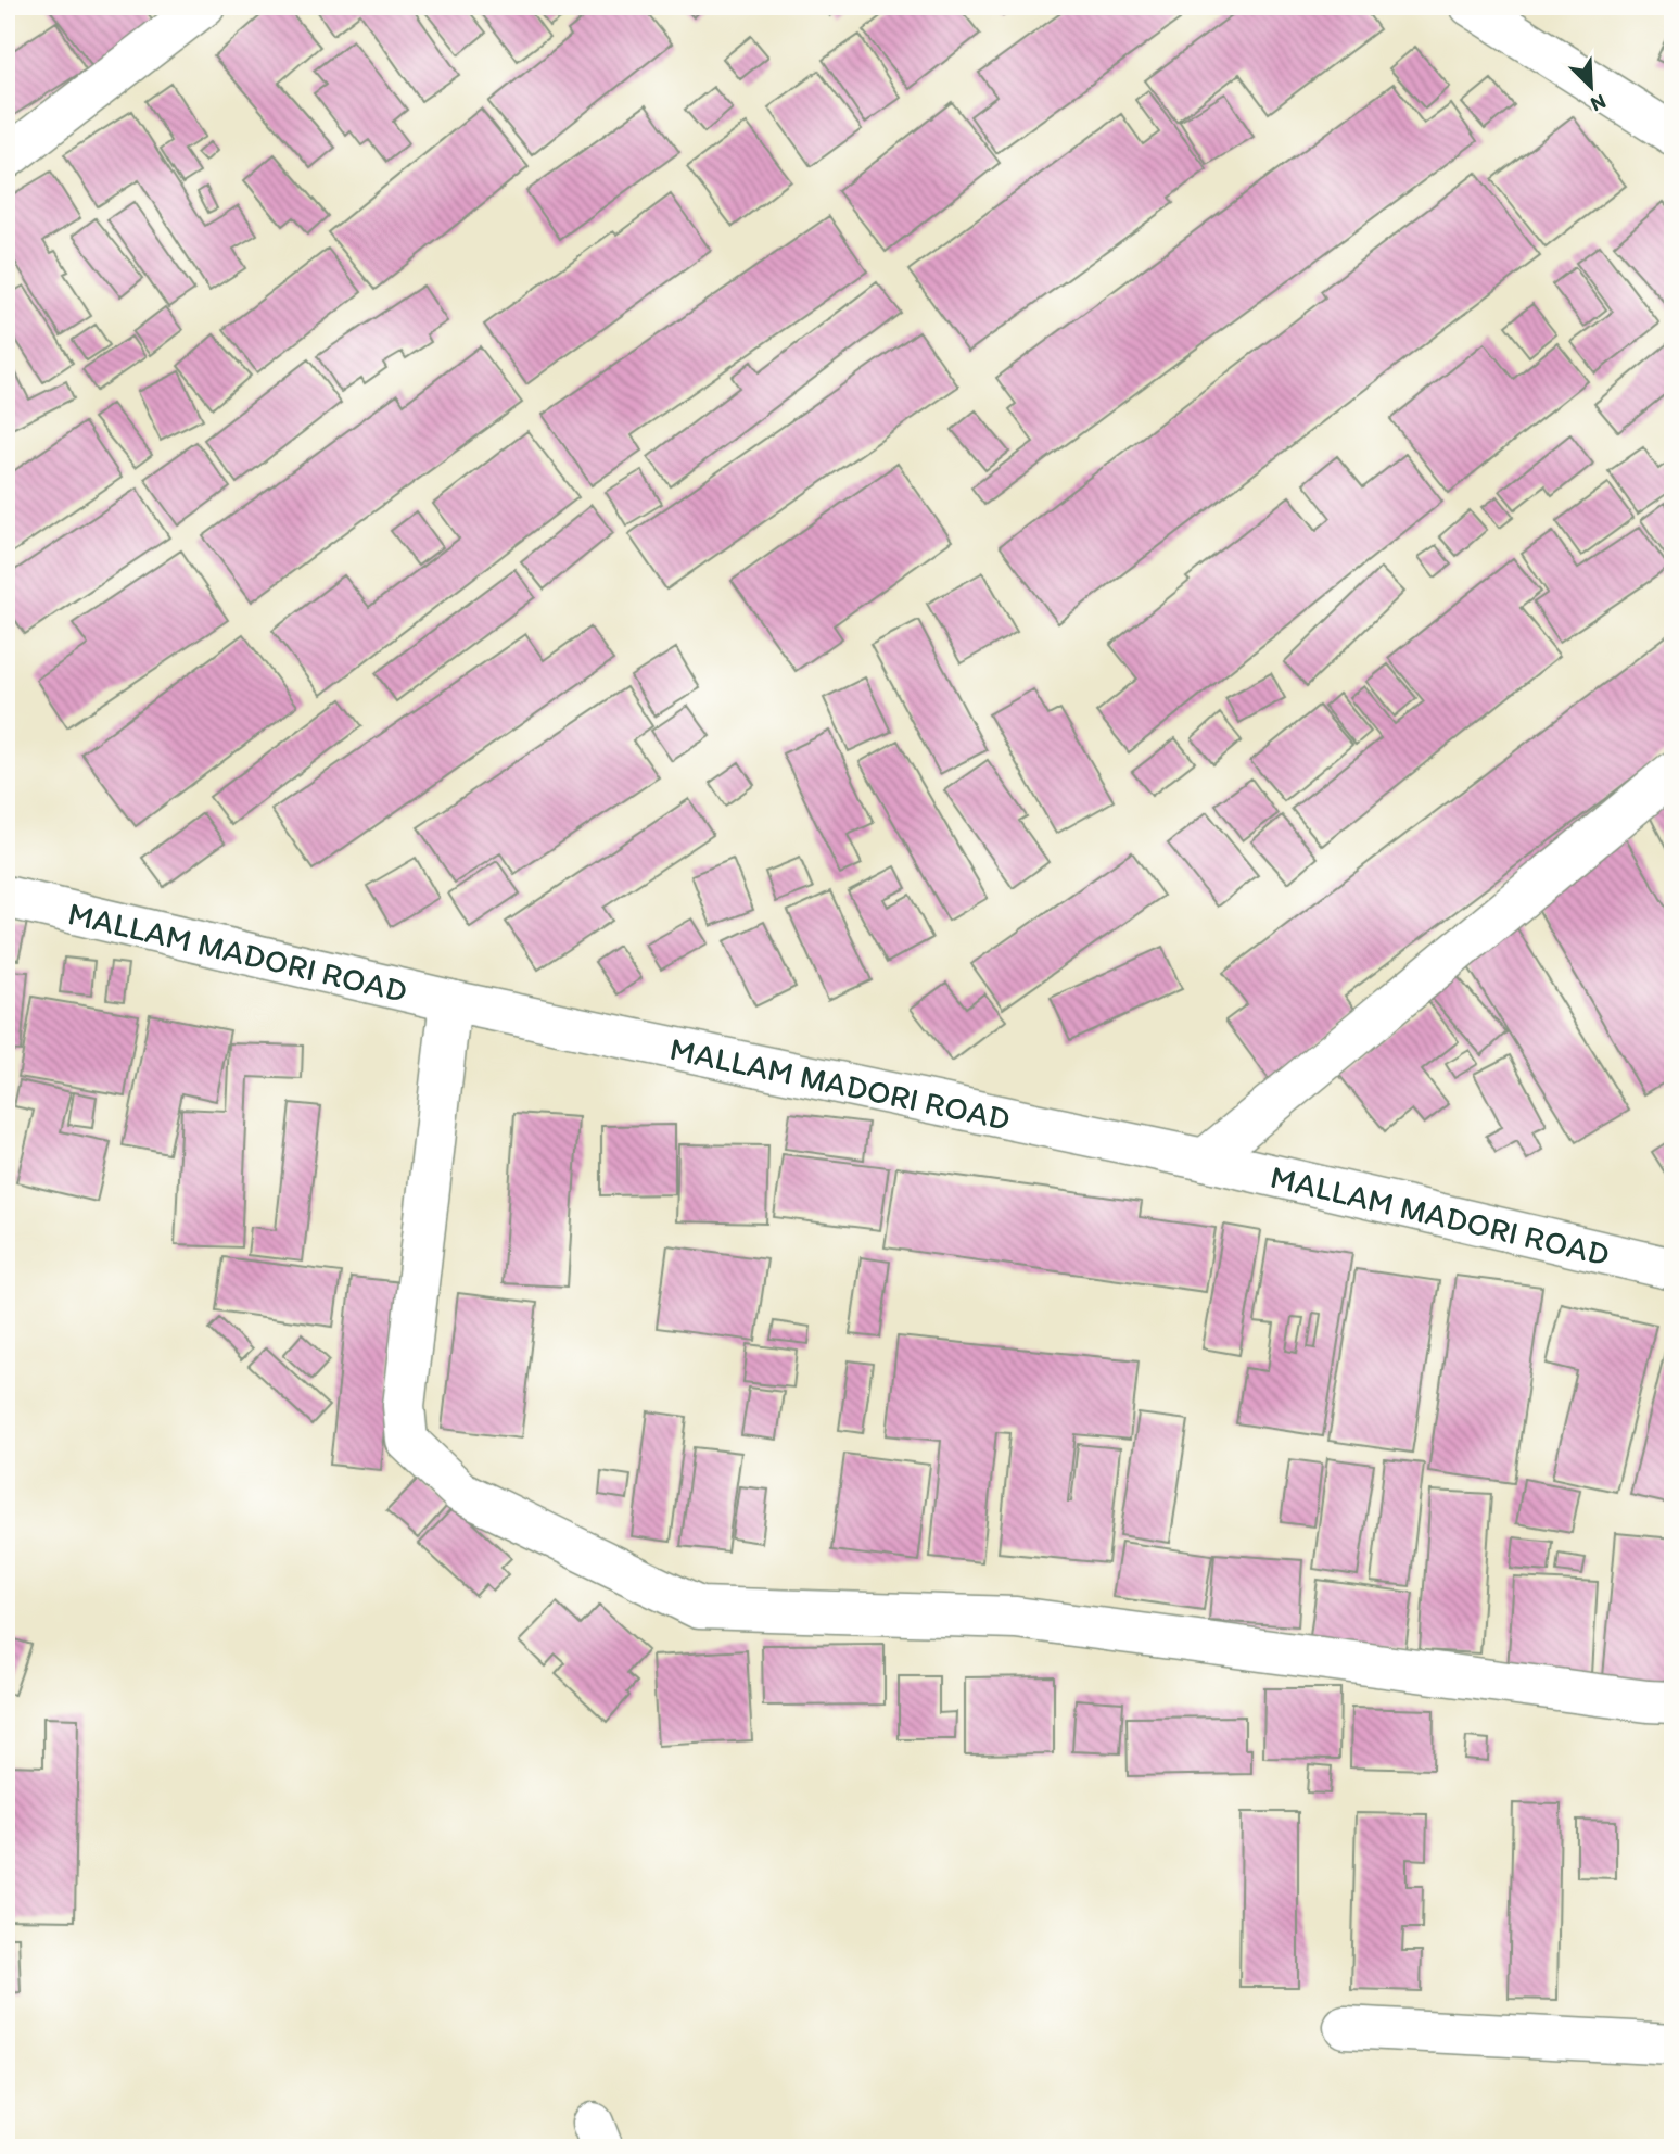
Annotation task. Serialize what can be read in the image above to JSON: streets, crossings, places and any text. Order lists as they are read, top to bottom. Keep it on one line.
{"streets":{"street":["MALLAM MADORI ROAD"]},"north":"bottom right"}
